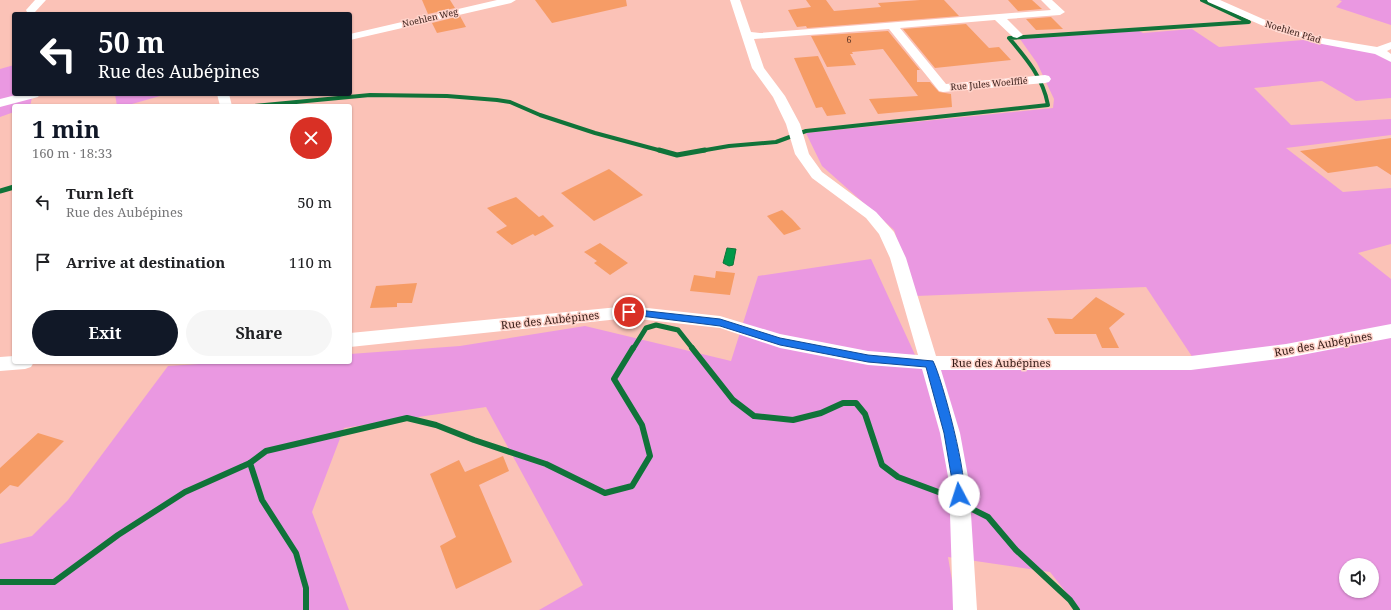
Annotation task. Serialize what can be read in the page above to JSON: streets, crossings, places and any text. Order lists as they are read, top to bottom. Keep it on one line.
{"streets":{"street":["Noehlen Weg","Noehlen Pfad","Rue Jules Woelfflé","Rue des Aubépines"]},"house_numbers":["6"],"page":{"turn":["50 m","Rue des Aubépines"],"heading":["1 min","160 m · 18:33"],"list":[{"name":"Turn left","note":"Rue des Aubépines","value":"50 m"},{"name":"Arrive at destination","value":"110 m"}],"buttons":["Exit","Share"]}}
